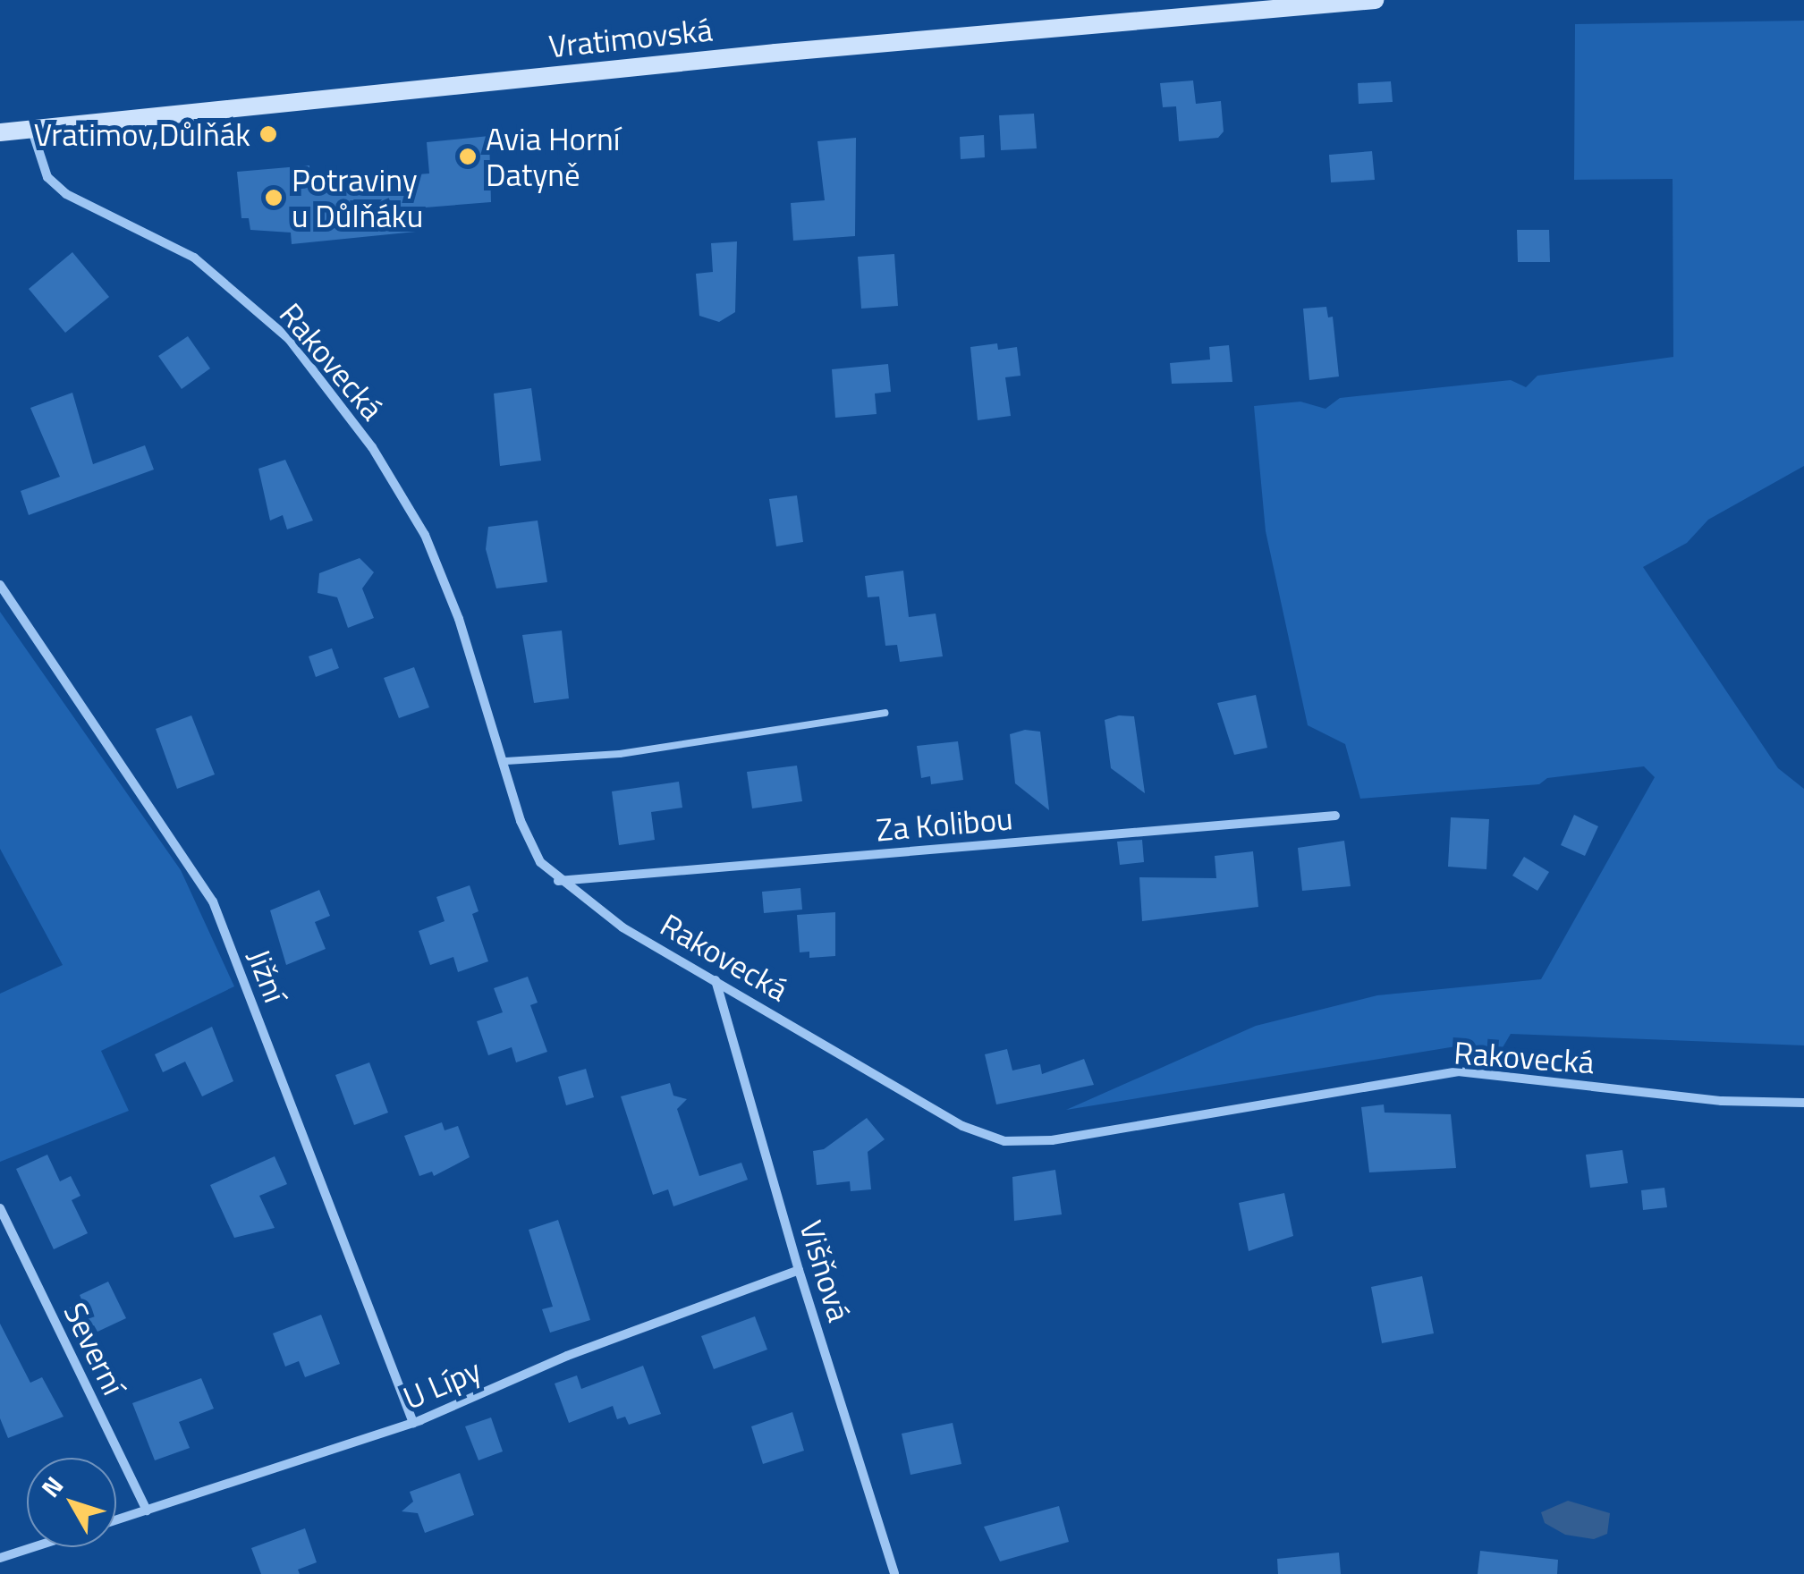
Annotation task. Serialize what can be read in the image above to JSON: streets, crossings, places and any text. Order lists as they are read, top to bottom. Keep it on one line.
{"streets":{"main road":["Vratimovská"],"street":["Rakovecká","Za Kolibou","Jižní","Višňová","Severní","U Lípy"]},"crossings":[["Vratimovská","Rakovecká"],["Rakovecká","Za Kolibou"],["Rakovecká","Višňová"],["Jižní","U Lípy"],["Višňová","U Lípy"],["Severní","U Lípy"]],"places":["Vratimov,Důlňák","Avia Horní Datyně","Potraviny u Důlňáku"],"north":"top left"}
